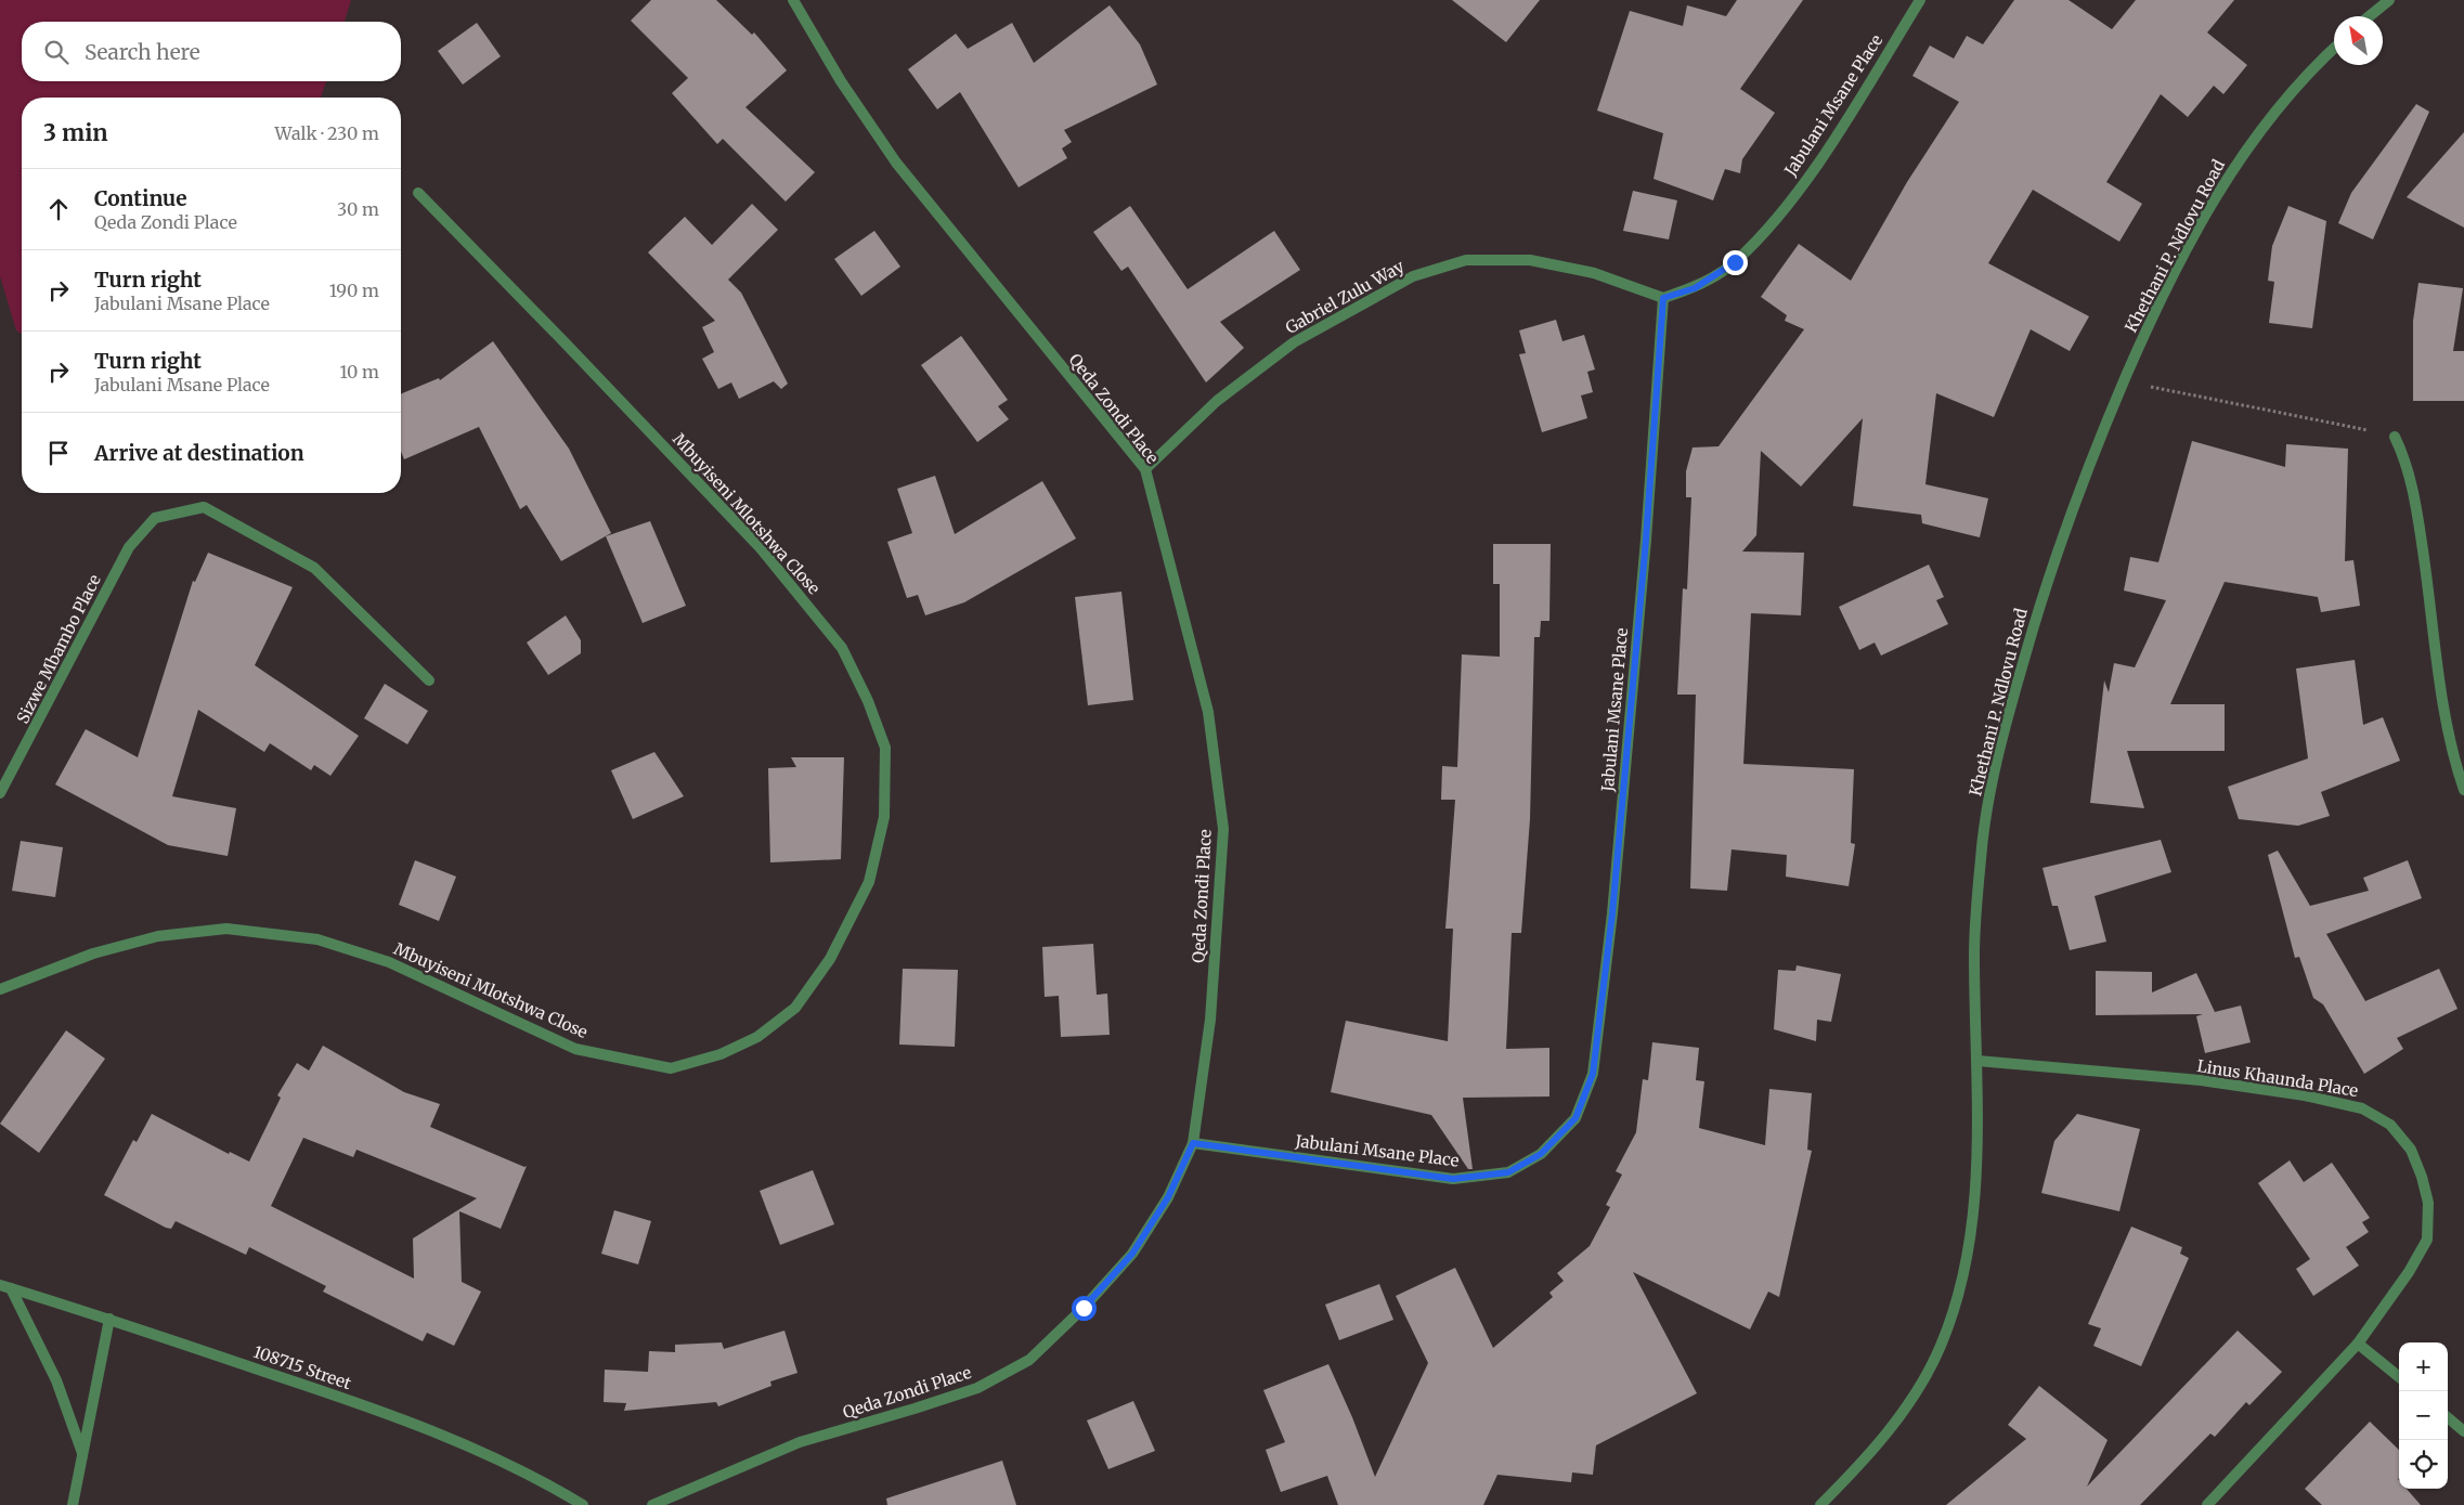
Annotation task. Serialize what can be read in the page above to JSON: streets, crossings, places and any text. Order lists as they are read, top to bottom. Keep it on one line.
{"streets":{"street":["Jabulani Msane Place","Khethani P. Ndlovu Road","Gabriel Zulu Way","Qeda Zondi Place","Mbuyiseni Mlotshwa Close","Sizwe Mbambo Place","Linus Khaunda Place","108715 Street"]},"crossings":[["Jabulani Msane Place","Gabriel Zulu Way"],["Jabulani Msane Place","Qeda Zondi Place"],["Khethani P. Ndlovu Road","Linus Khaunda Place"],["Gabriel Zulu Way","Qeda Zondi Place"]],"north":"top left","page":{"search":"Search here","heading":["3 min","Walk · 230 m"],"list":[["Continue","Qeda Zondi Place","30 m"],["Turn right","Jabulani Msane Place","190 m"],["Turn right","Jabulani Msane Place","10 m"],"Arrive at destination"],"map_buttons":["+","−"]}}
